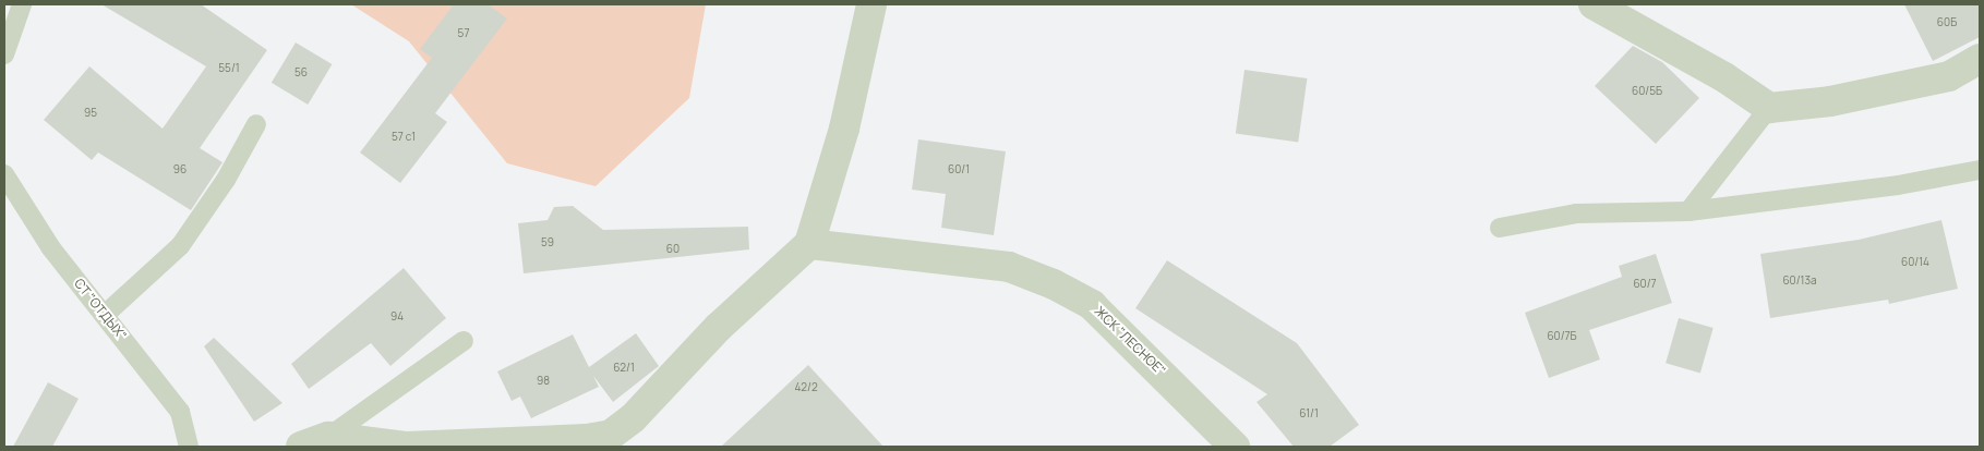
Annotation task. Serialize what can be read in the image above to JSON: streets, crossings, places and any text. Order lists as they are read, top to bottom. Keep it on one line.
{"streets":{"street":["ЖСК \"ЛЕСНОЕ\""],"lane":["СТ \"ОТДЫХ\""]},"house_numbers":["60Б","57","55/1","56","60/5Б","95","57 с1","96","60/1","59","60","60/14","60/13а","60/7","94","60/7Б","62/1","98","42/2","61/1"]}
